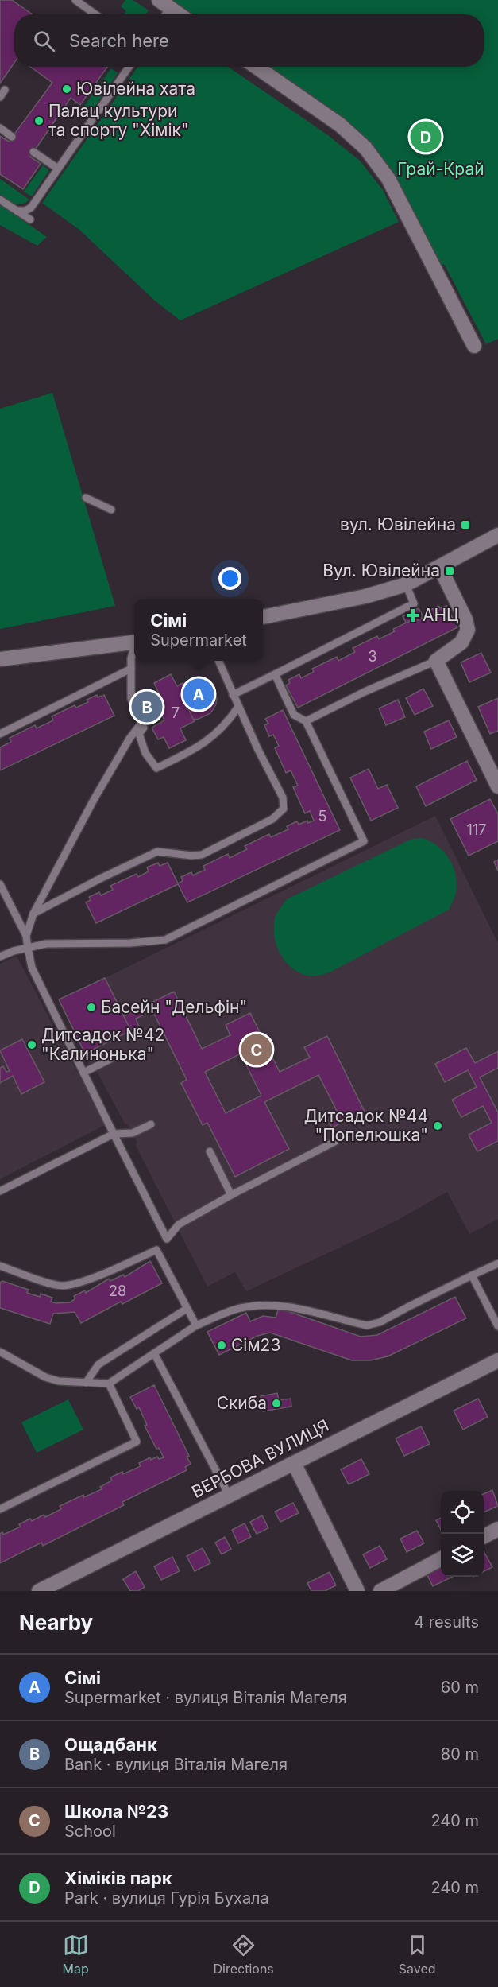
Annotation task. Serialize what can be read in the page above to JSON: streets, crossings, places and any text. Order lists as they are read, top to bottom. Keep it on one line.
{"streets":{"street":["ВЕРБОВА ВУЛИЦЯ"]},"parks":["Грай-Край"],"places":{"other":["Ювілейна хата","Палац культури та спорту \"Хімік\"","Басейн \"Дельфін\"","Дитсадок №42 \"Калинонька\"","Дитсадок №44 \"Попелюшка\"","Сім23","Скиба"],"transit":["вул. Ювілейна","Вул. Ювілейна"],"health":["АНЦ"]},"house_numbers":["3","7","5","117","28"],"page":{"search":"Search here","pins":["D","A","B","C"],"popup":["Сімі","Supermarket"],"heading":["Nearby","4 results"],"list":[{"mark":"A","name":"Сімі","note":"Supermarket · вулиця Віталія Магеля","value":"60 m"},{"mark":"B","name":"Ощадбанк","note":"Bank · вулиця Віталія Магеля","value":"80 m"},{"mark":"C","name":"Школа №23","note":"School","value":"240 m"},{"mark":"D","name":"Хіміків парк","note":"Park · вулиця Гурія Бухала","value":"240 m"}],"nav":["Map","Directions","Saved"]}}
